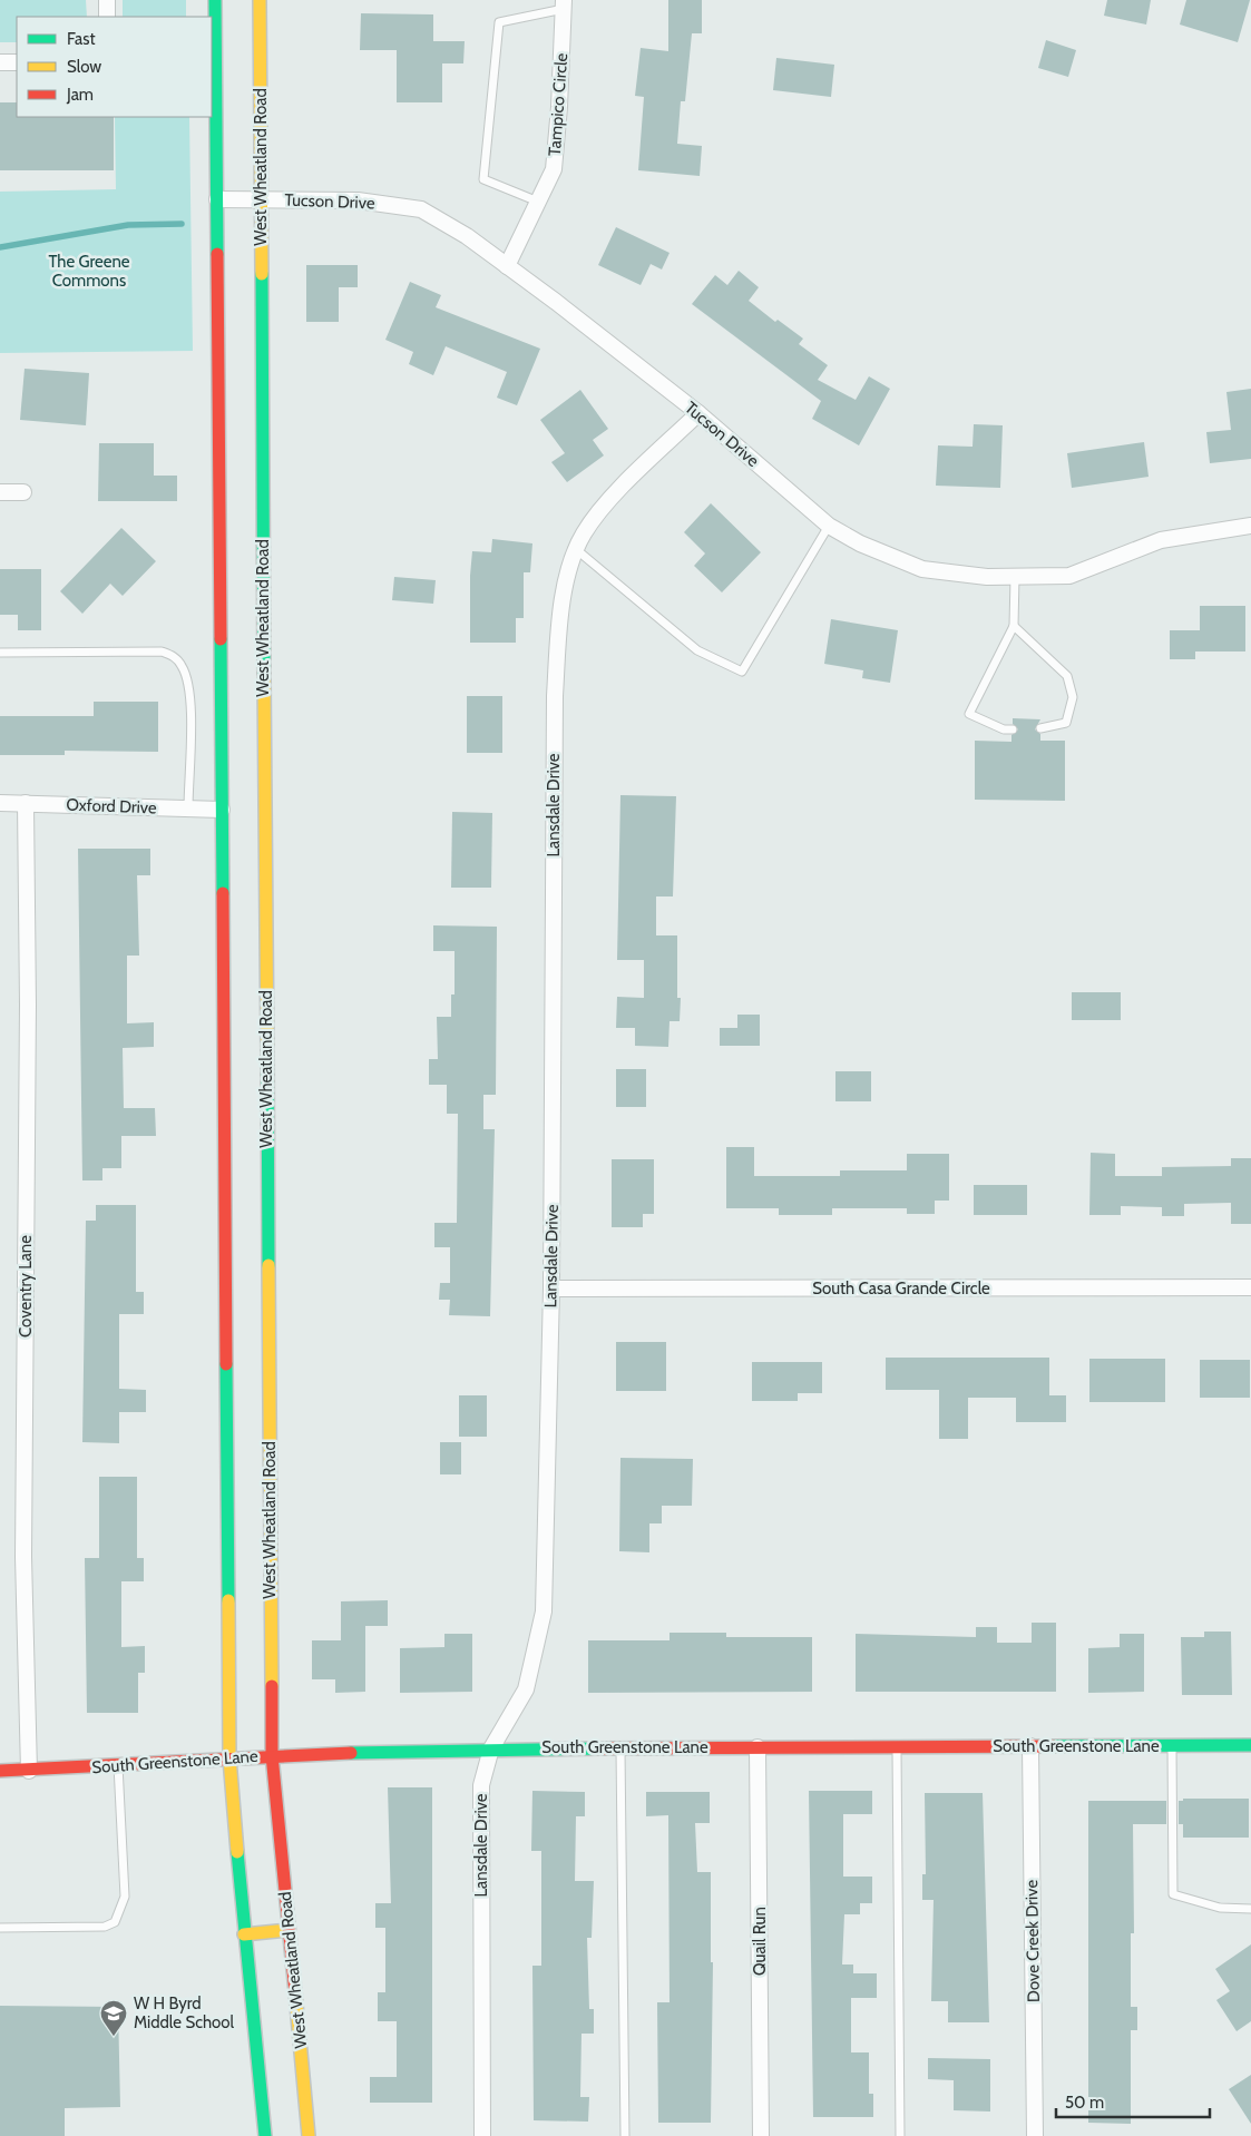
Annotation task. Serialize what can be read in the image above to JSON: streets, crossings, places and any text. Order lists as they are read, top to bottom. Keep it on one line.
{"streets":{"main road":["West Wheatland Road","South Greenstone Lane"],"street":["Tampico Circle","Tucson Drive","Lansdale Drive","Oxford Drive","Coventry Lane","South Casa Grande Circle","Quail Run","Dove Creek Drive"]},"crossings":[["Tampico Circle","Tucson Drive"],["West Wheatland Road","Tucson Drive"],["West Wheatland Road","South Greenstone Lane"],["Tucson Drive","Lansdale Drive"],["Lansdale Drive","South Casa Grande Circle"],["Lansdale Drive","South Greenstone Lane"],["Oxford Drive","Coventry Lane"],["Coventry Lane","South Greenstone Lane"],["South Greenstone Lane","Quail Run"],["South Greenstone Lane","Dove Creek Drive"]],"parks":["The Greene Commons"],"places":{"school or university":["W H Byrd Middle School"]},"legend":["Fast","Slow","Jam"],"scale_bar":"50 m"}
